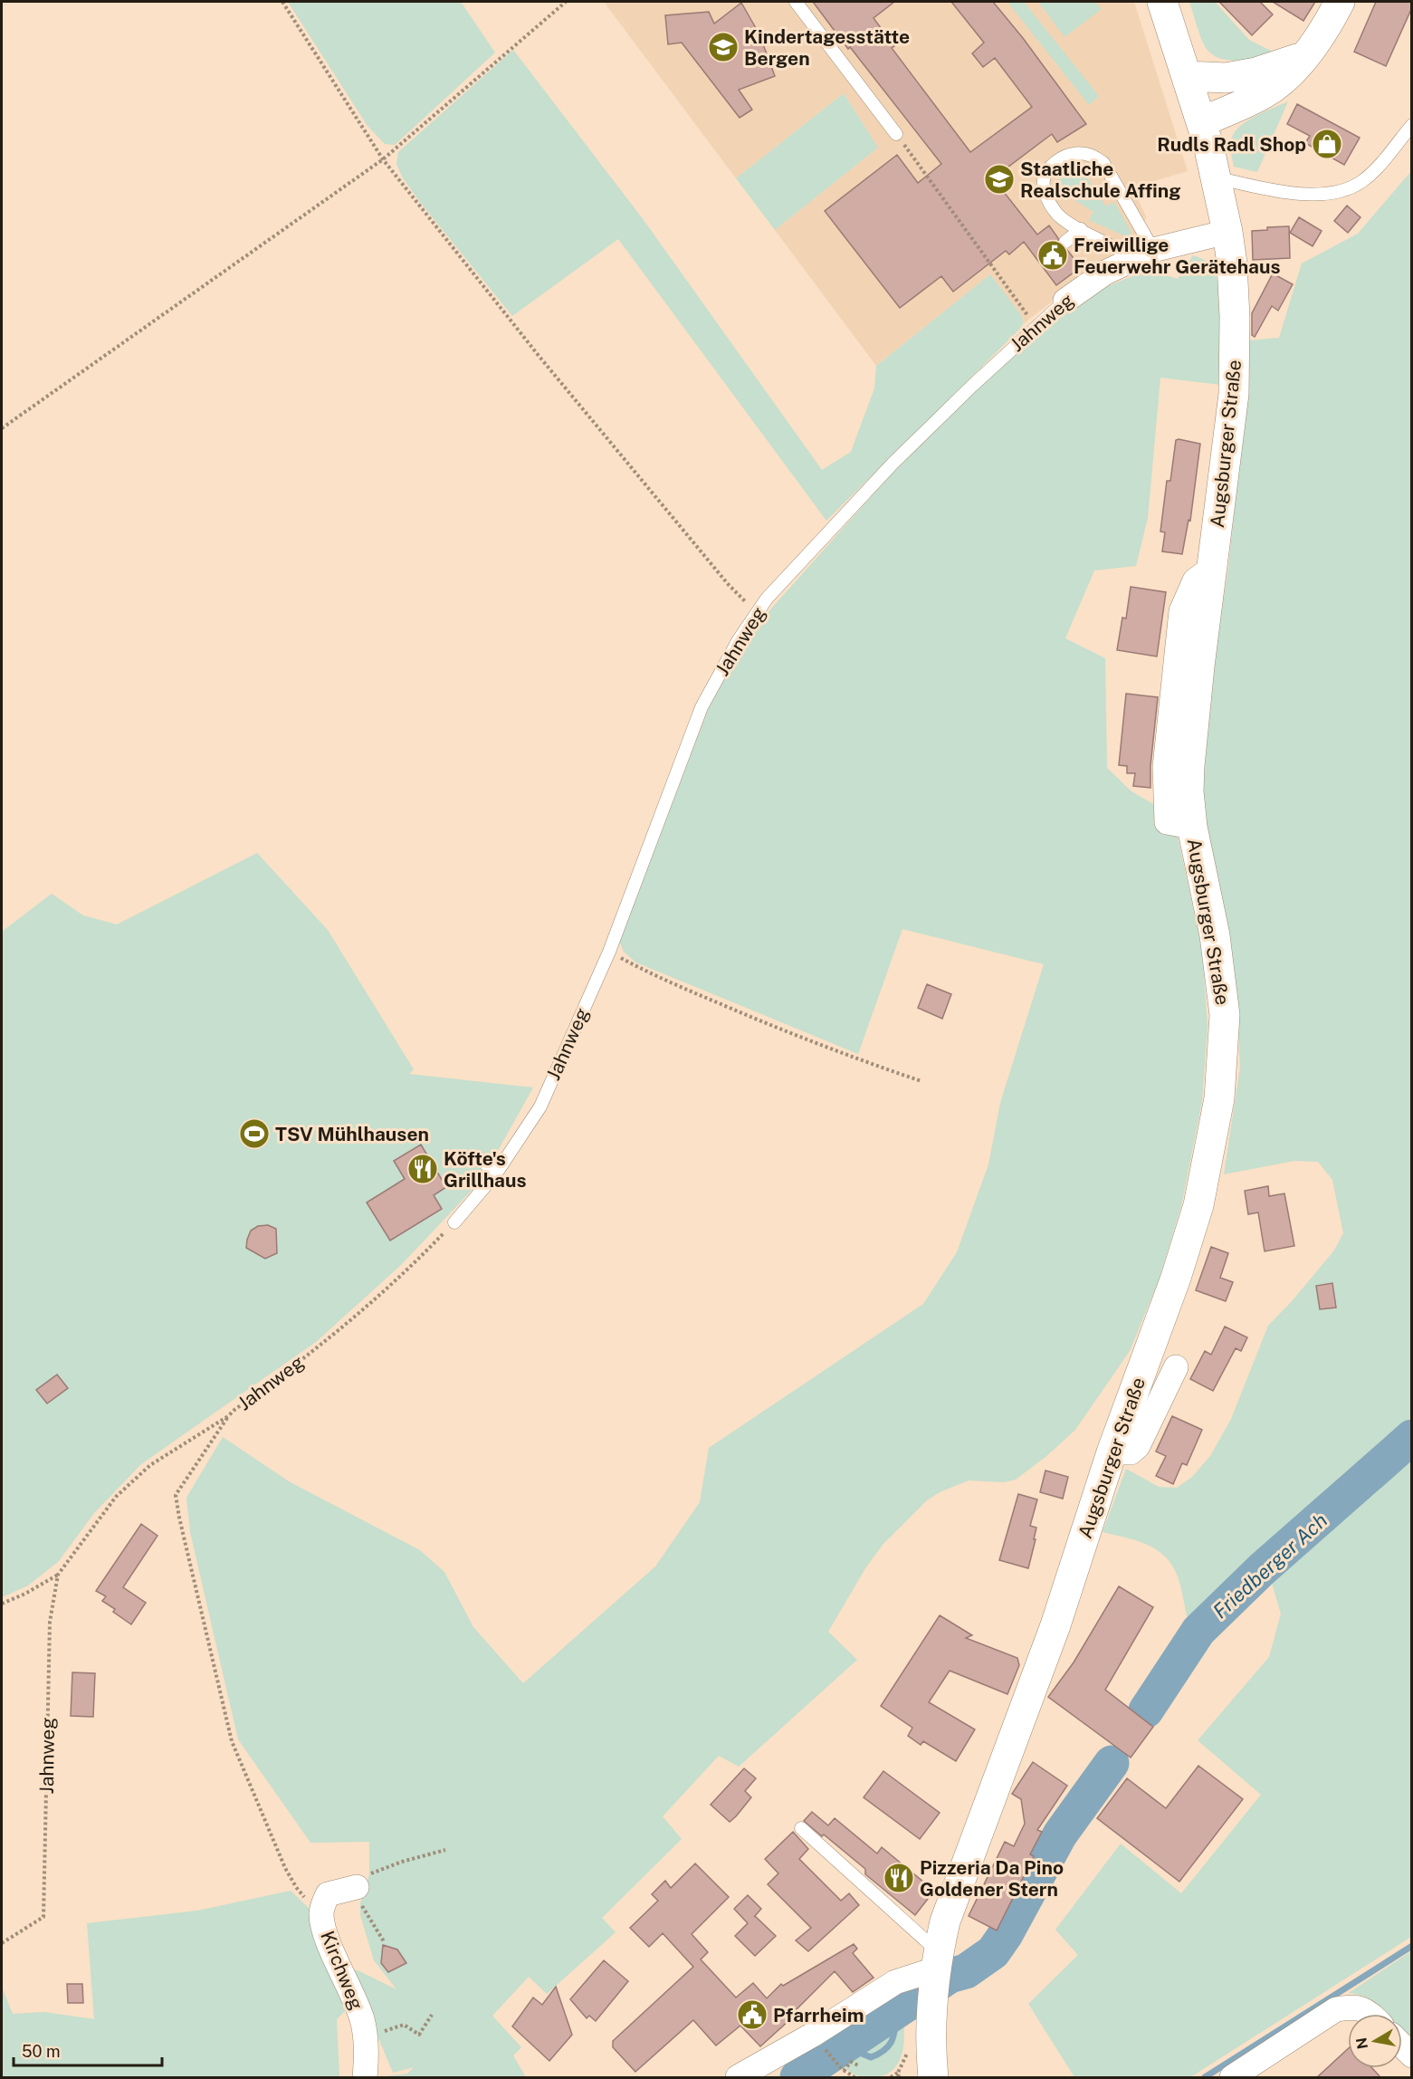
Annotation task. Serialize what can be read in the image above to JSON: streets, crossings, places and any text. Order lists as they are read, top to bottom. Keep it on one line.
{"streets":{"main road":["Augsburger Straße"],"street":["Jahnweg","Kirchweg"]},"crossings":[["Jahnweg","Augsburger Straße"]],"water":["Friedberger Ach"],"places":{"school or university":["Kindertagesstätte Bergen","Staatliche Realschule Affing"],"shop":["Rudls Radl Shop"],"public building":["Freiwillige Feuerwehr Gerätehaus","Pfarrheim"],"sports":["TSV Mühlhausen"],"restaurant":["Köfte's Grillhaus","Pizzeria Da Pino Goldener Stern"]},"scale_bar":"50 m","north":"left"}
